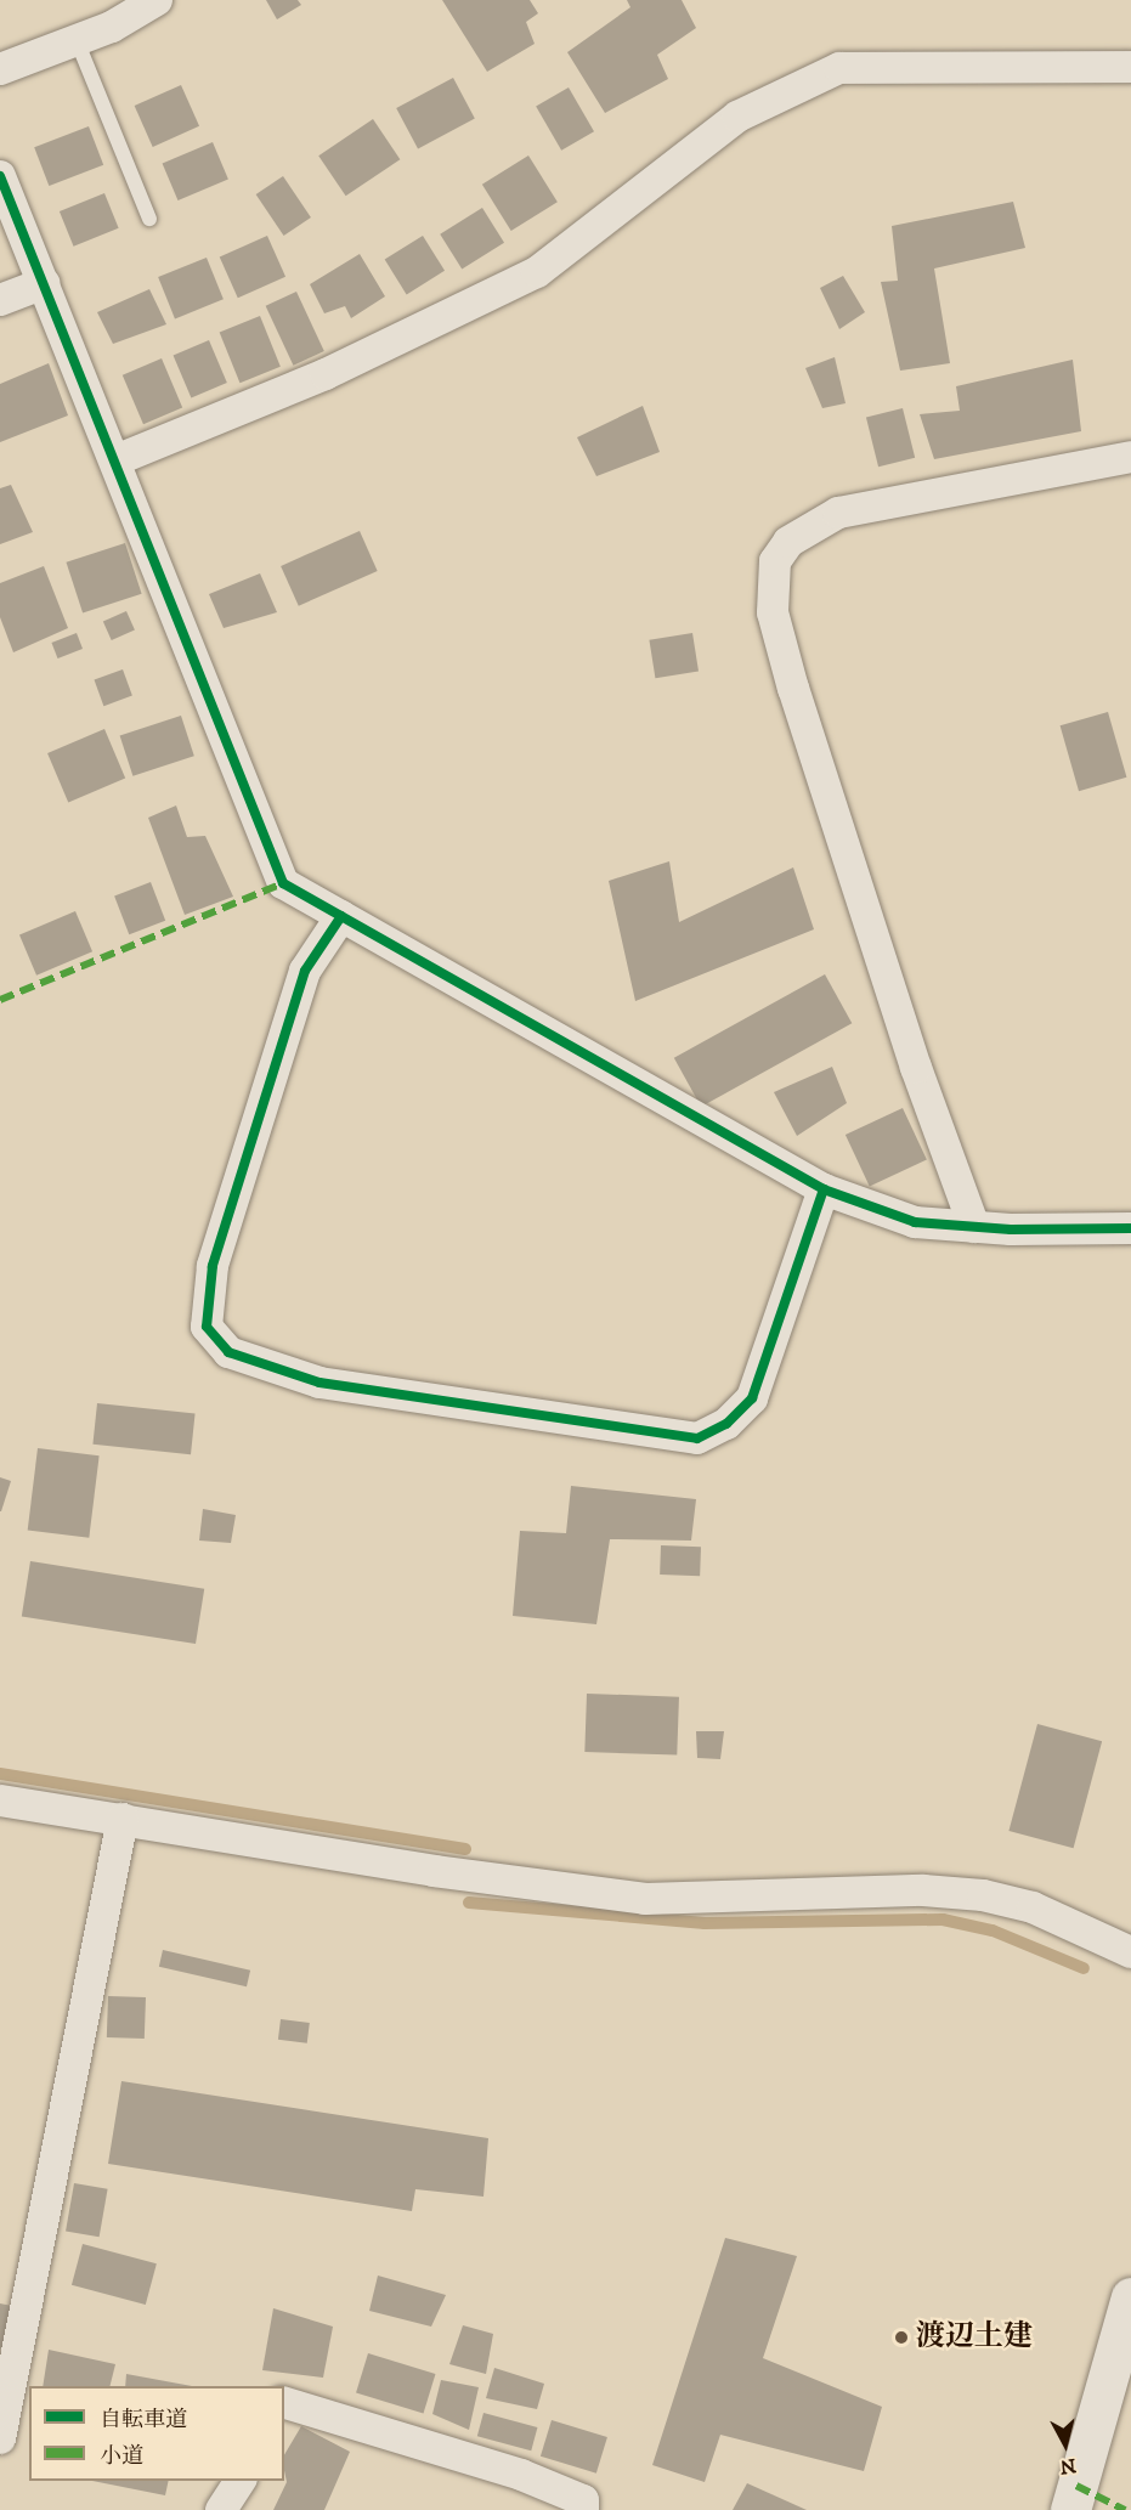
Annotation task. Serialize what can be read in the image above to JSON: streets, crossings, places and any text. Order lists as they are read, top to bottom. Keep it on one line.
{"places":["渡辺土建"],"legend":["自転車道","小道"],"north":"bottom"}
